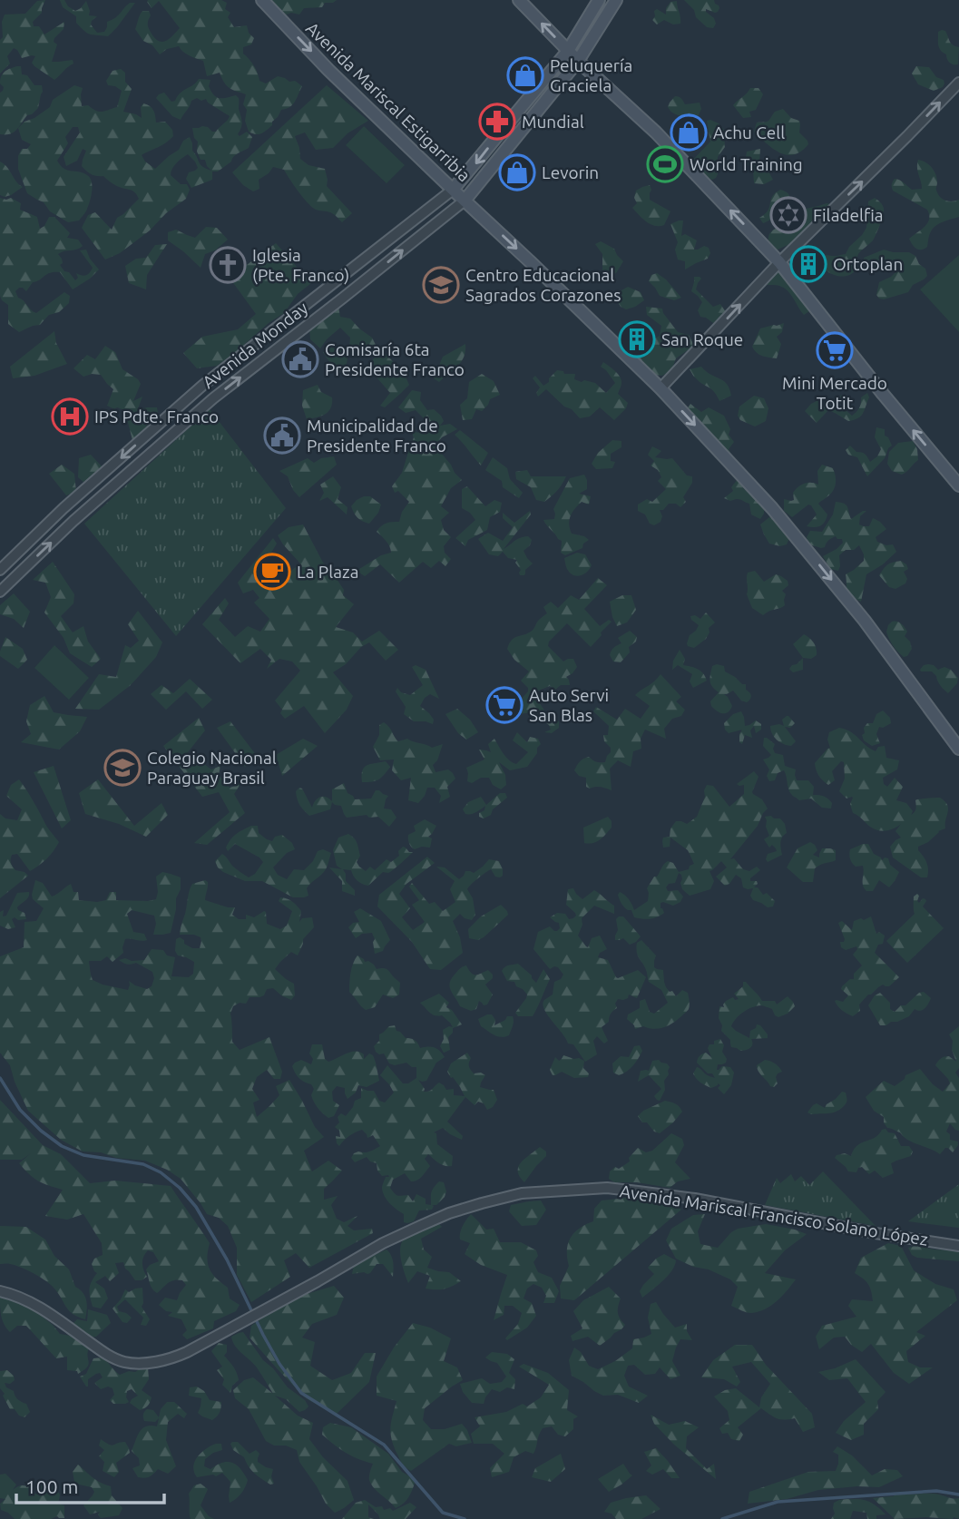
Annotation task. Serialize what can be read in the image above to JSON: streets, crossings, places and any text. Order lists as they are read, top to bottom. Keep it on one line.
{"streets":{"main road":["Avenida Mariscal Estigarribia","Avenida Monday"],"street":["Avenida Mariscal Francisco Solano López"]},"crossings":[["Avenida Mariscal Estigarribia","Avenida Monday"]],"one_way":["Avenida Mariscal Estigarribia"],"places":{"shop":["Peluquería Graciela","Achu Cell","Levorin"],"pharmacy":["Mundial"],"sports":["World Training"],"synagogue":["Filadelfia"],"building":["Ortoplan","San Roque"],"church":["Iglesia (Pte. Franco)"],"school or university":["Centro Educacional Sagrados Corazones","Colegio Nacional Paraguay Brasil"],"supermarket":["Mini Mercado Totit","Auto Servi San Blas"],"public building":["Comisaría 6ta Presidente Franco","Municipalidad de Presidente Franco"],"hospital":["IPS Pdte. Franco"],"cafe":["La Plaza"]},"scale_bar":"100 m"}
